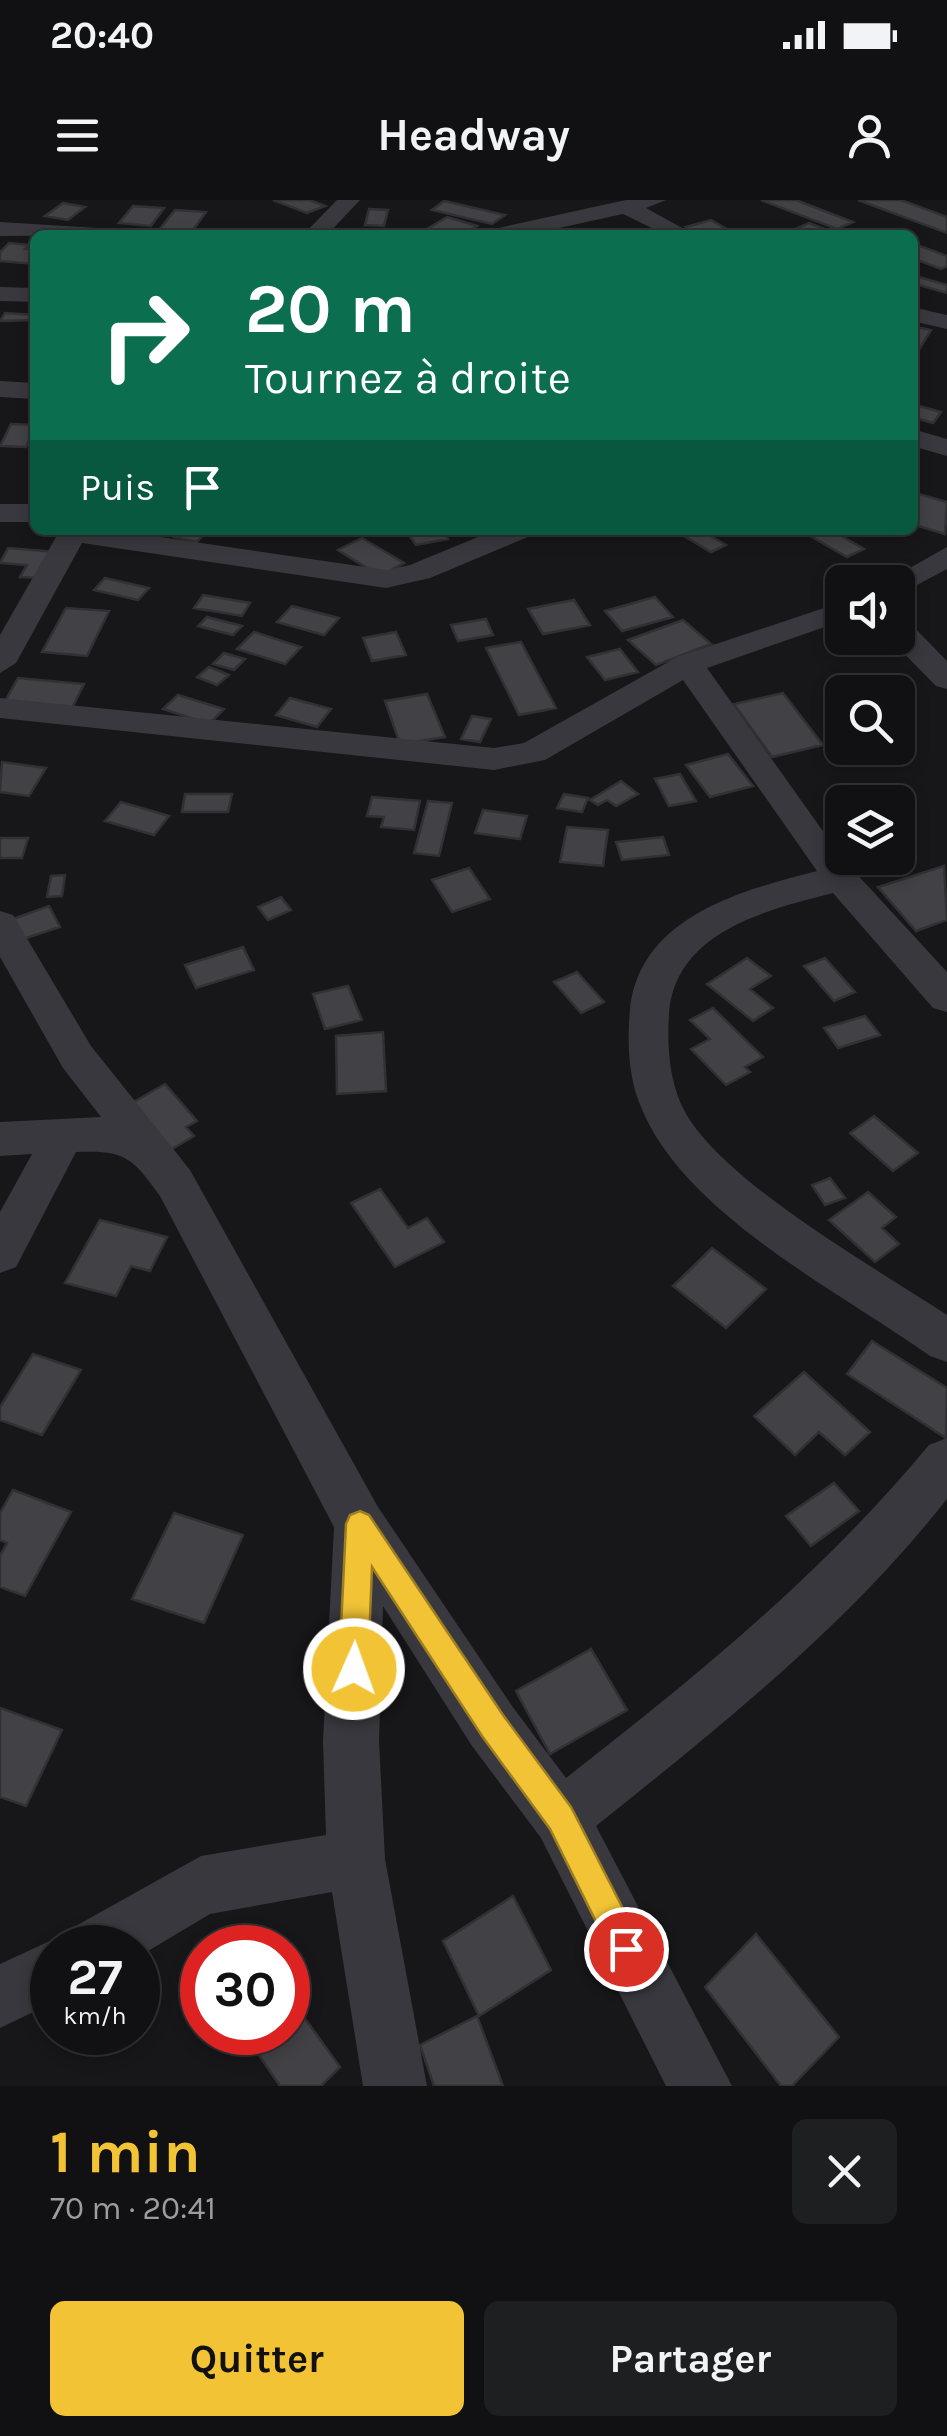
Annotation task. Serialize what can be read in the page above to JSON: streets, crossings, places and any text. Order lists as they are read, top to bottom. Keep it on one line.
{"page":{"status":"20:40","header":"Headway","turn":["20 m","Tournez à droite"],"then":"Puis","speed":"27 km/h","limit":"30","heading":["1 min","70 m · 20:41"],"buttons":["Quitter","Partager"]}}
